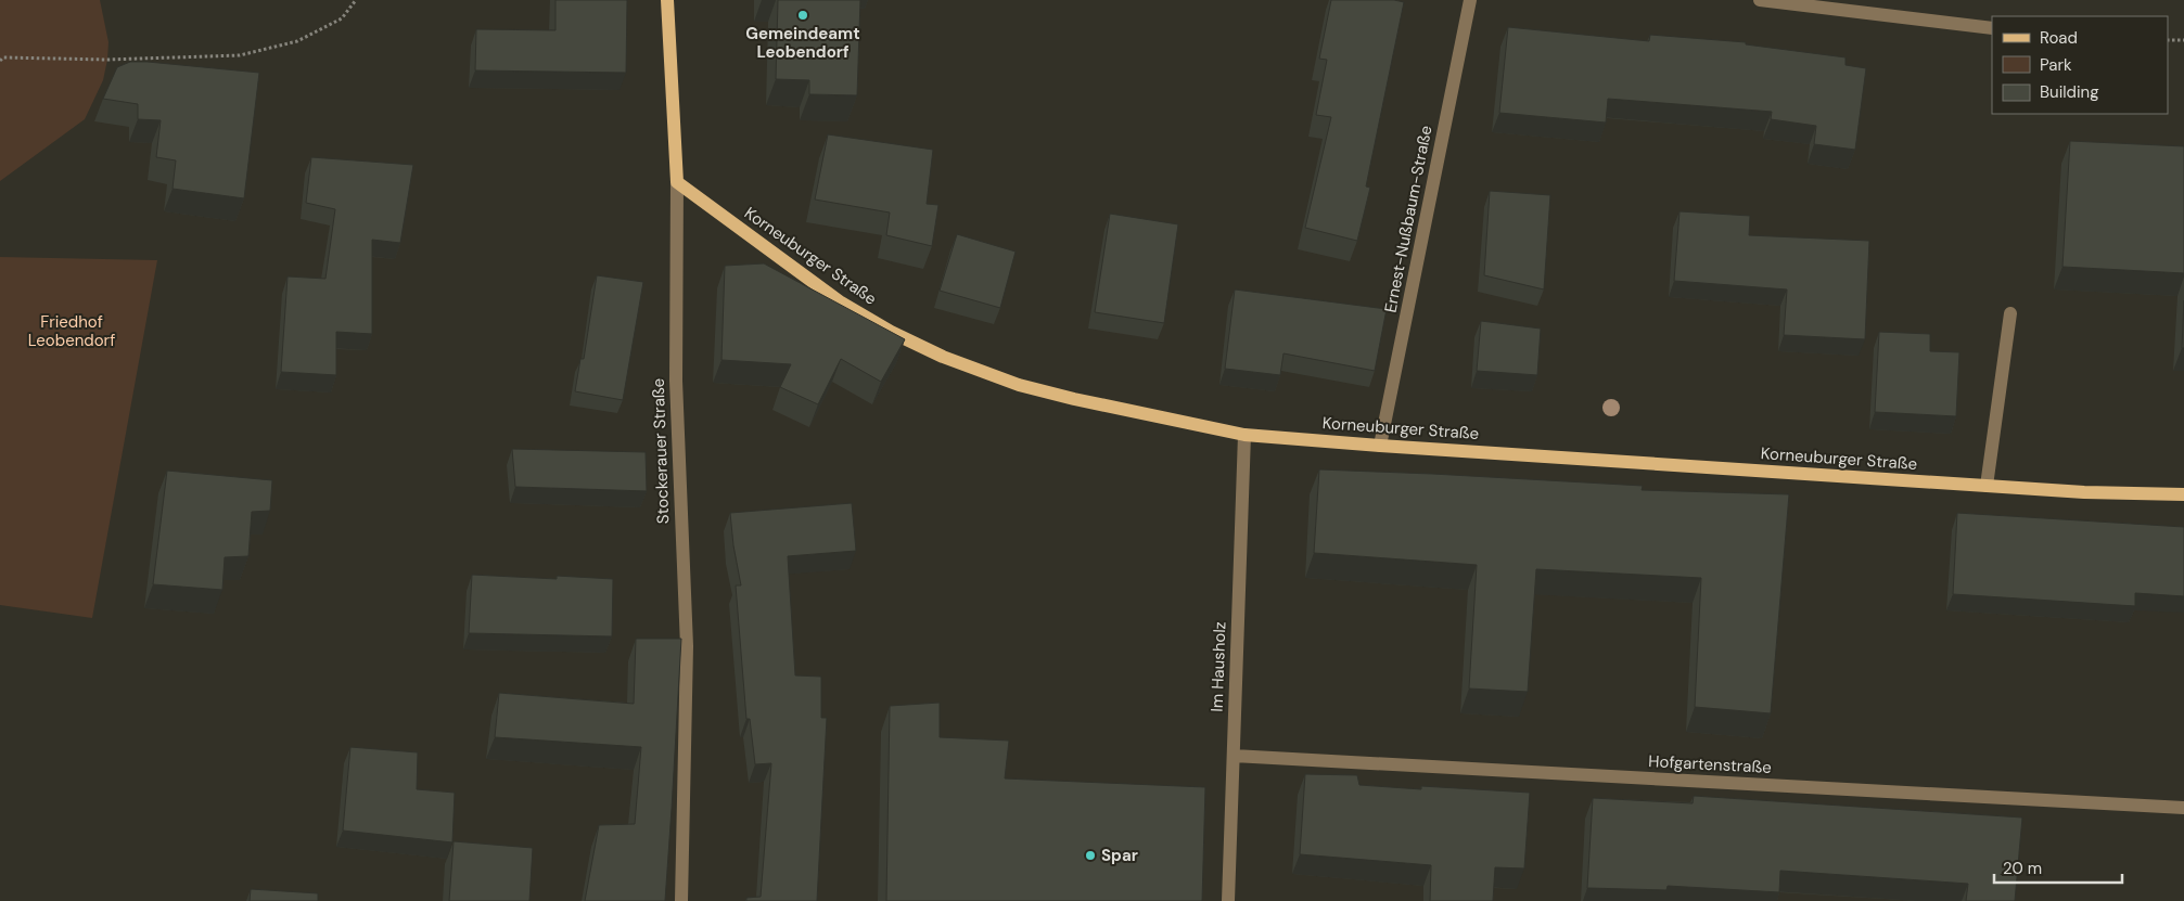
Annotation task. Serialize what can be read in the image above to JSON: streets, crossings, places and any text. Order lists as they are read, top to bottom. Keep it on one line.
{"streets":{"main road":["Korneuburger Straße","Stockerauer Straße"],"street":["Ernest-Nußbaum-Straße","Im Hausholz","Hofgartenstraße"]},"crossings":[["Ernest-Nußbaum-Straße","Korneuburger Straße"],["Korneuburger Straße","Stockerauer Straße"],["Korneuburger Straße","Im Hausholz"],["Im Hausholz","Hofgartenstraße"]],"parks":["Friedhof Leobendorf"],"places":["Gemeindeamt Leobendorf","Spar"],"legend":["Road","Park","Building"],"scale_bar":"20 m"}
